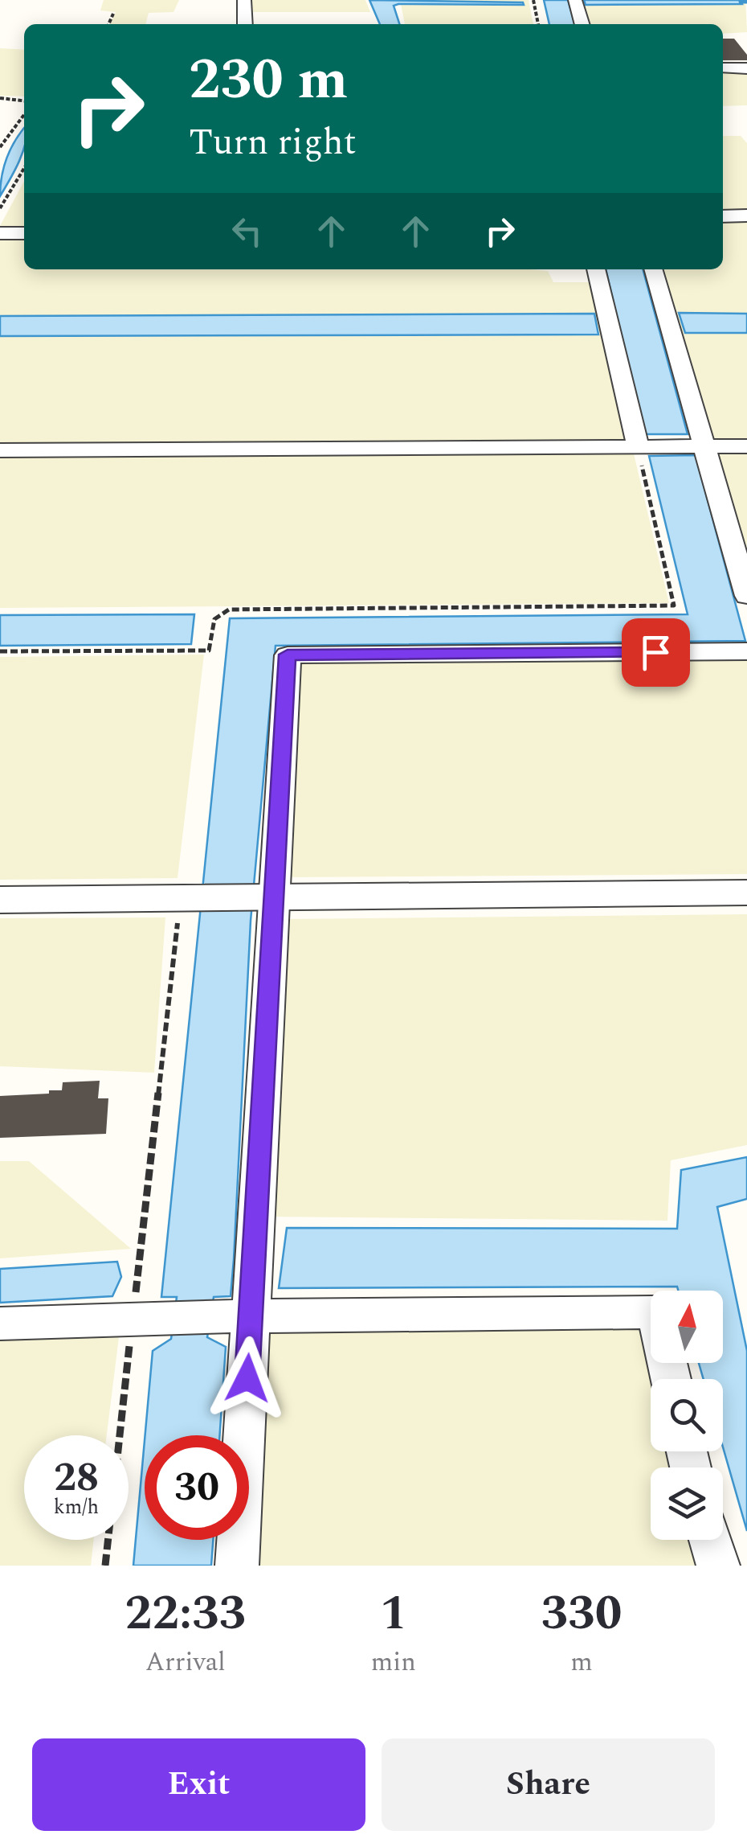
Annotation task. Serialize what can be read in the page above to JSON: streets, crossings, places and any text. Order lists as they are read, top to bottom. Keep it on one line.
{"north":"top","page":{"turn":["230 m","Turn right"],"speed":"28 km/h","limit":"30","eta":["22:33","Arrival","1","min","330","m"],"buttons":["Exit","Share"]}}
